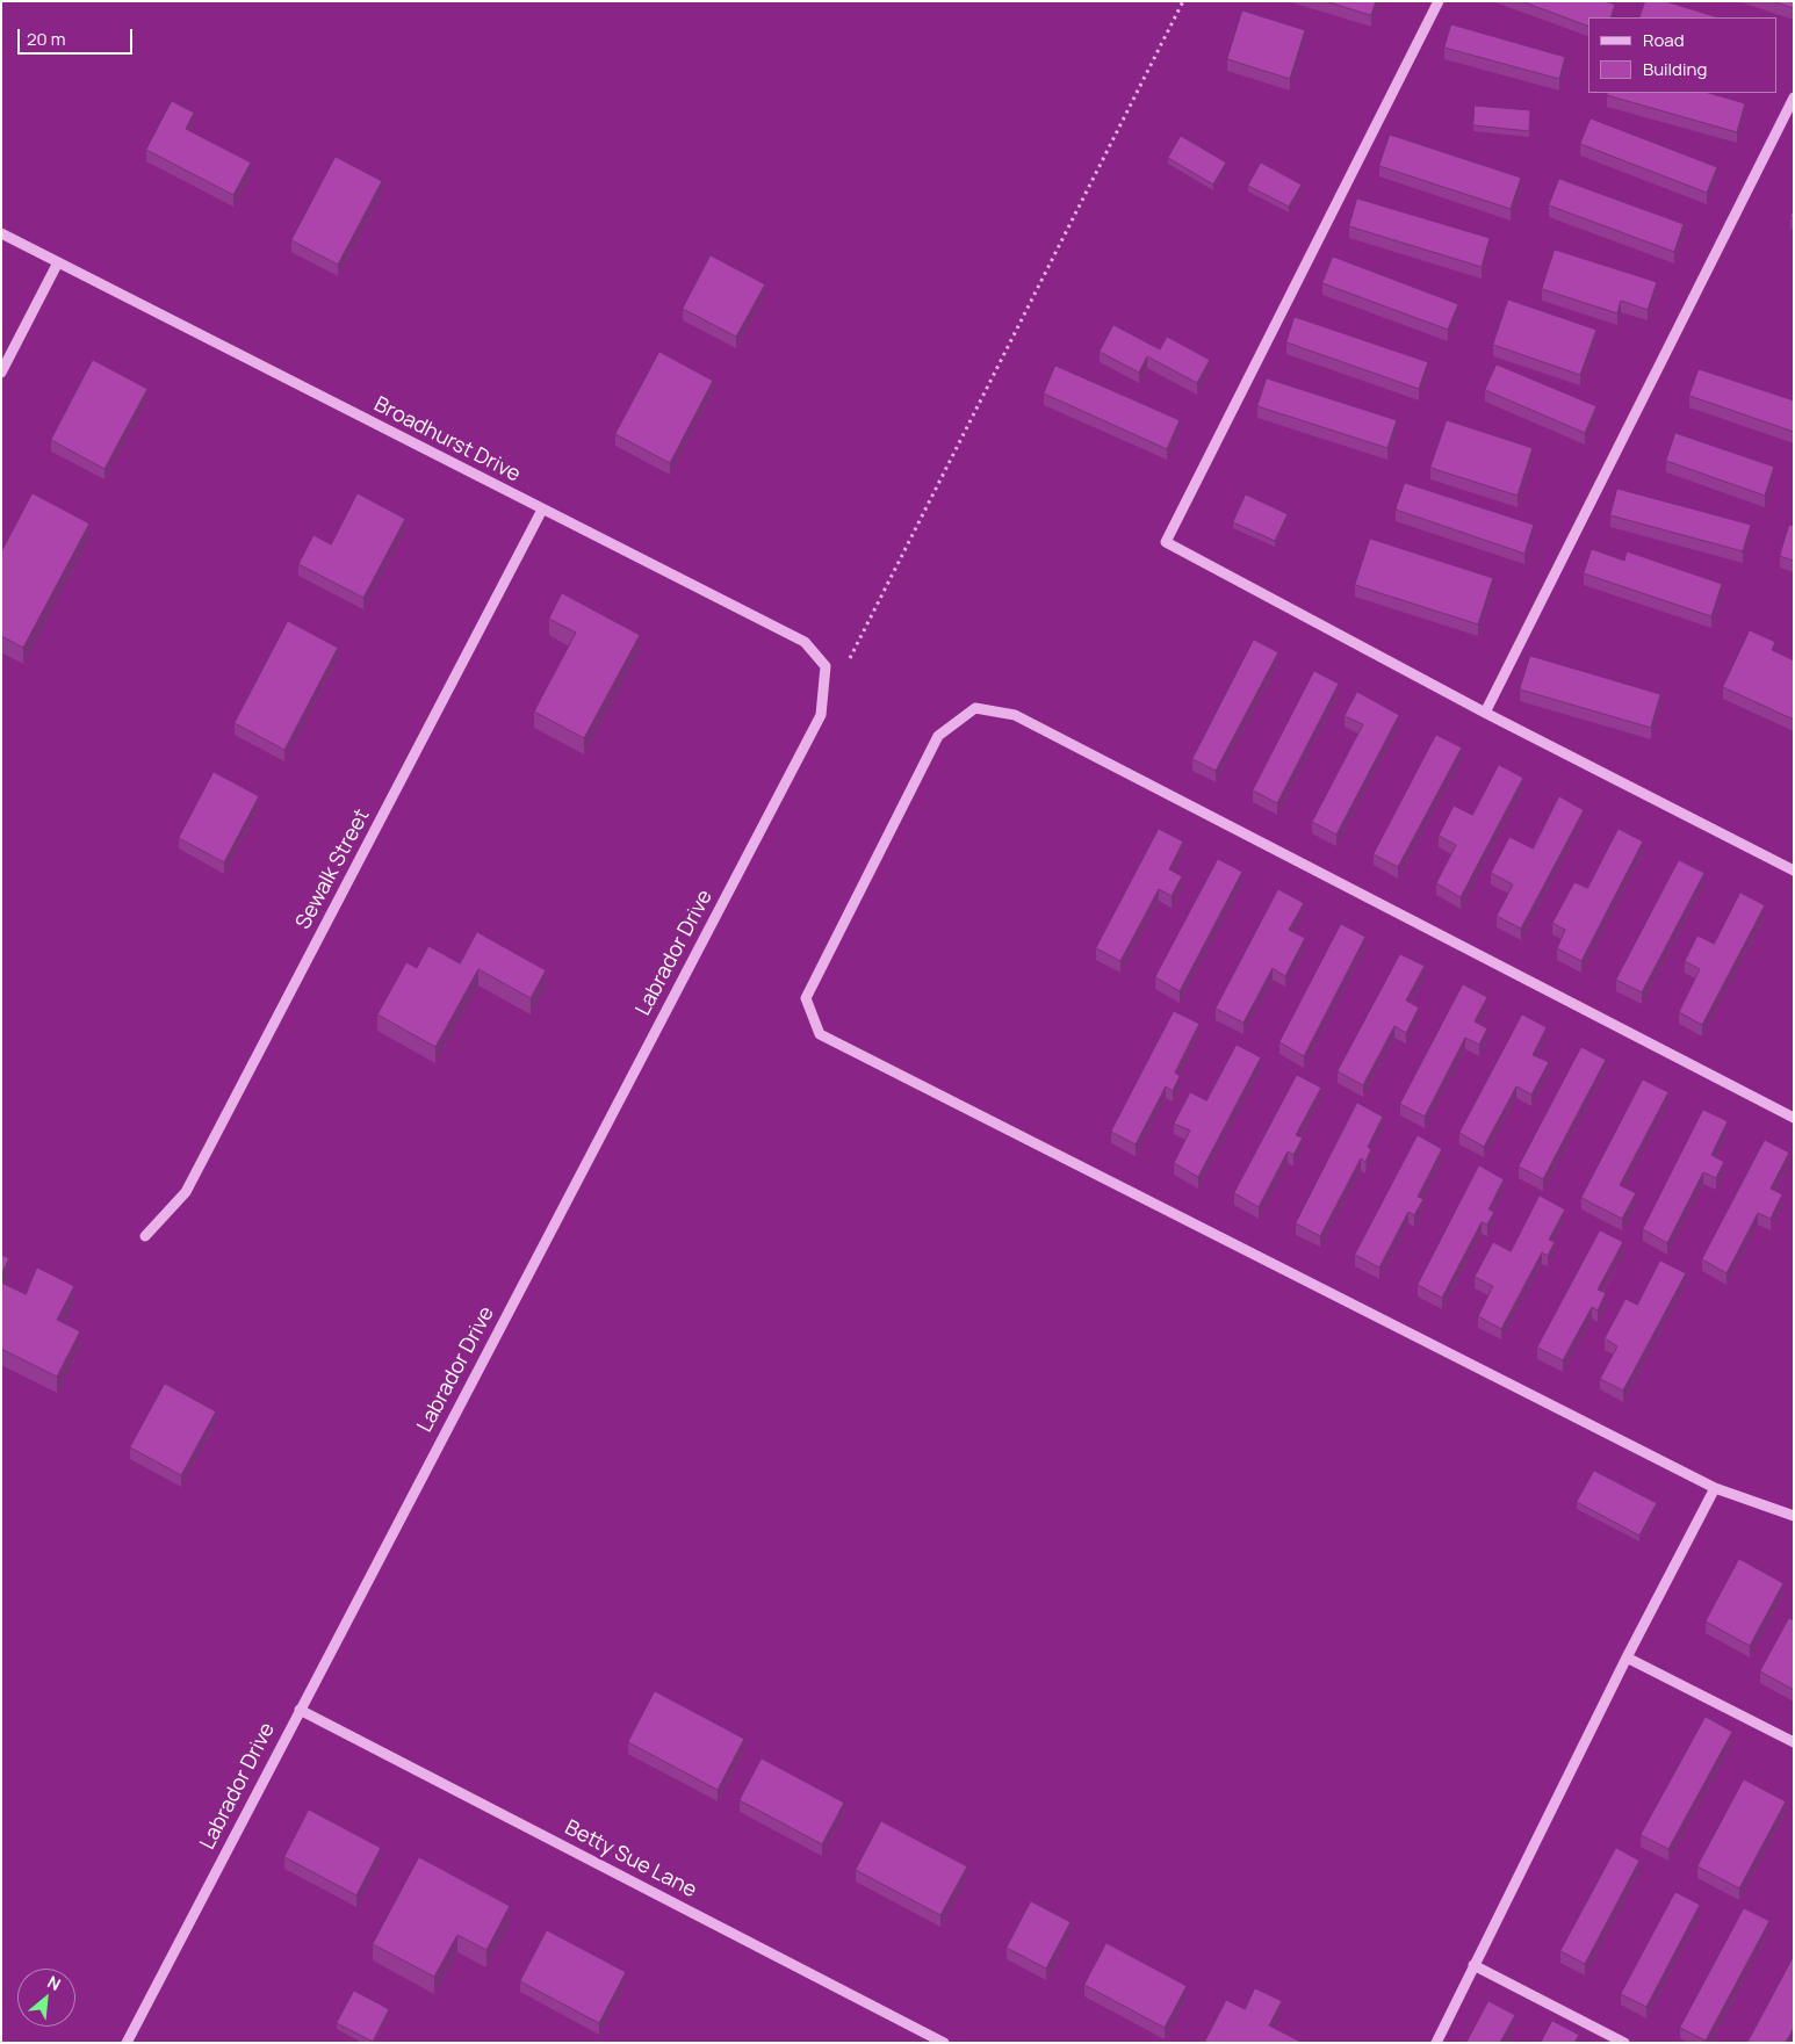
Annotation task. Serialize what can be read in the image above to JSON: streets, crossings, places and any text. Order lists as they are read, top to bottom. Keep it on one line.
{"streets":{"street":["Broadhurst Drive","Sewalk Street","Labrador Drive","Betty Sue Lane"]},"crossings":[["Broadhurst Drive","Sewalk Street"],["Broadhurst Drive","Labrador Drive"],["Labrador Drive","Betty Sue Lane"]],"legend":["Road","Building"],"scale_bar":"20 m","north":"top right"}
